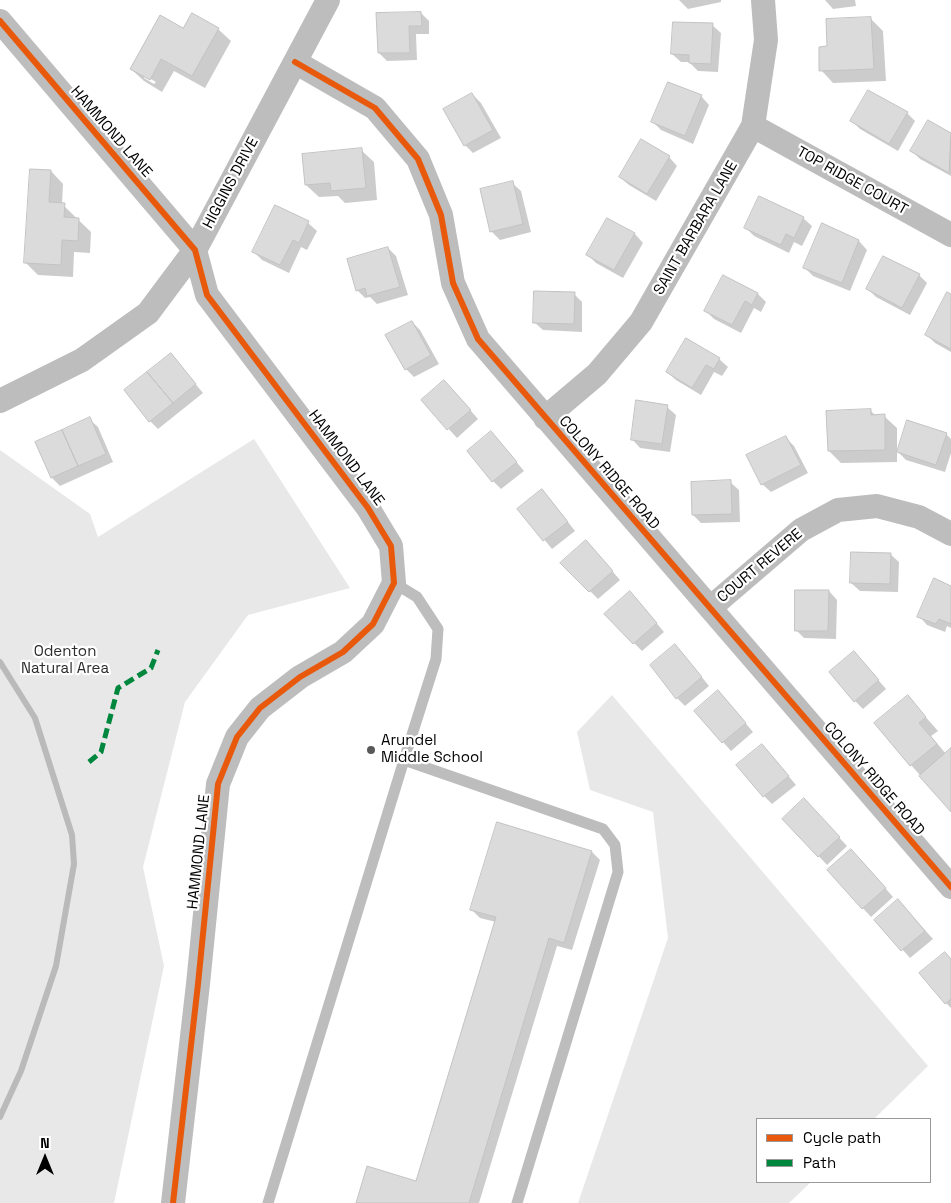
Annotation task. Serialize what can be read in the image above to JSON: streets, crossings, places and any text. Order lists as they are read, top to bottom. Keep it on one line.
{"streets":{"street":["HAMMOND LANE","TOP RIDGE COURT","HIGGINS DRIVE","SAINT BARBARA LANE","COLONY RIDGE ROAD","COURT REVERE"]},"crossings":[["HAMMOND LANE","HIGGINS DRIVE"],["TOP RIDGE COURT","SAINT BARBARA LANE"],["HIGGINS DRIVE","COLONY RIDGE ROAD"],["SAINT BARBARA LANE","COLONY RIDGE ROAD"],["COLONY RIDGE ROAD","COURT REVERE"]],"parks":["Odenton Natural Area"],"places":["Arundel Middle School"],"legend":["Cycle path","Path"],"north":"top"}
